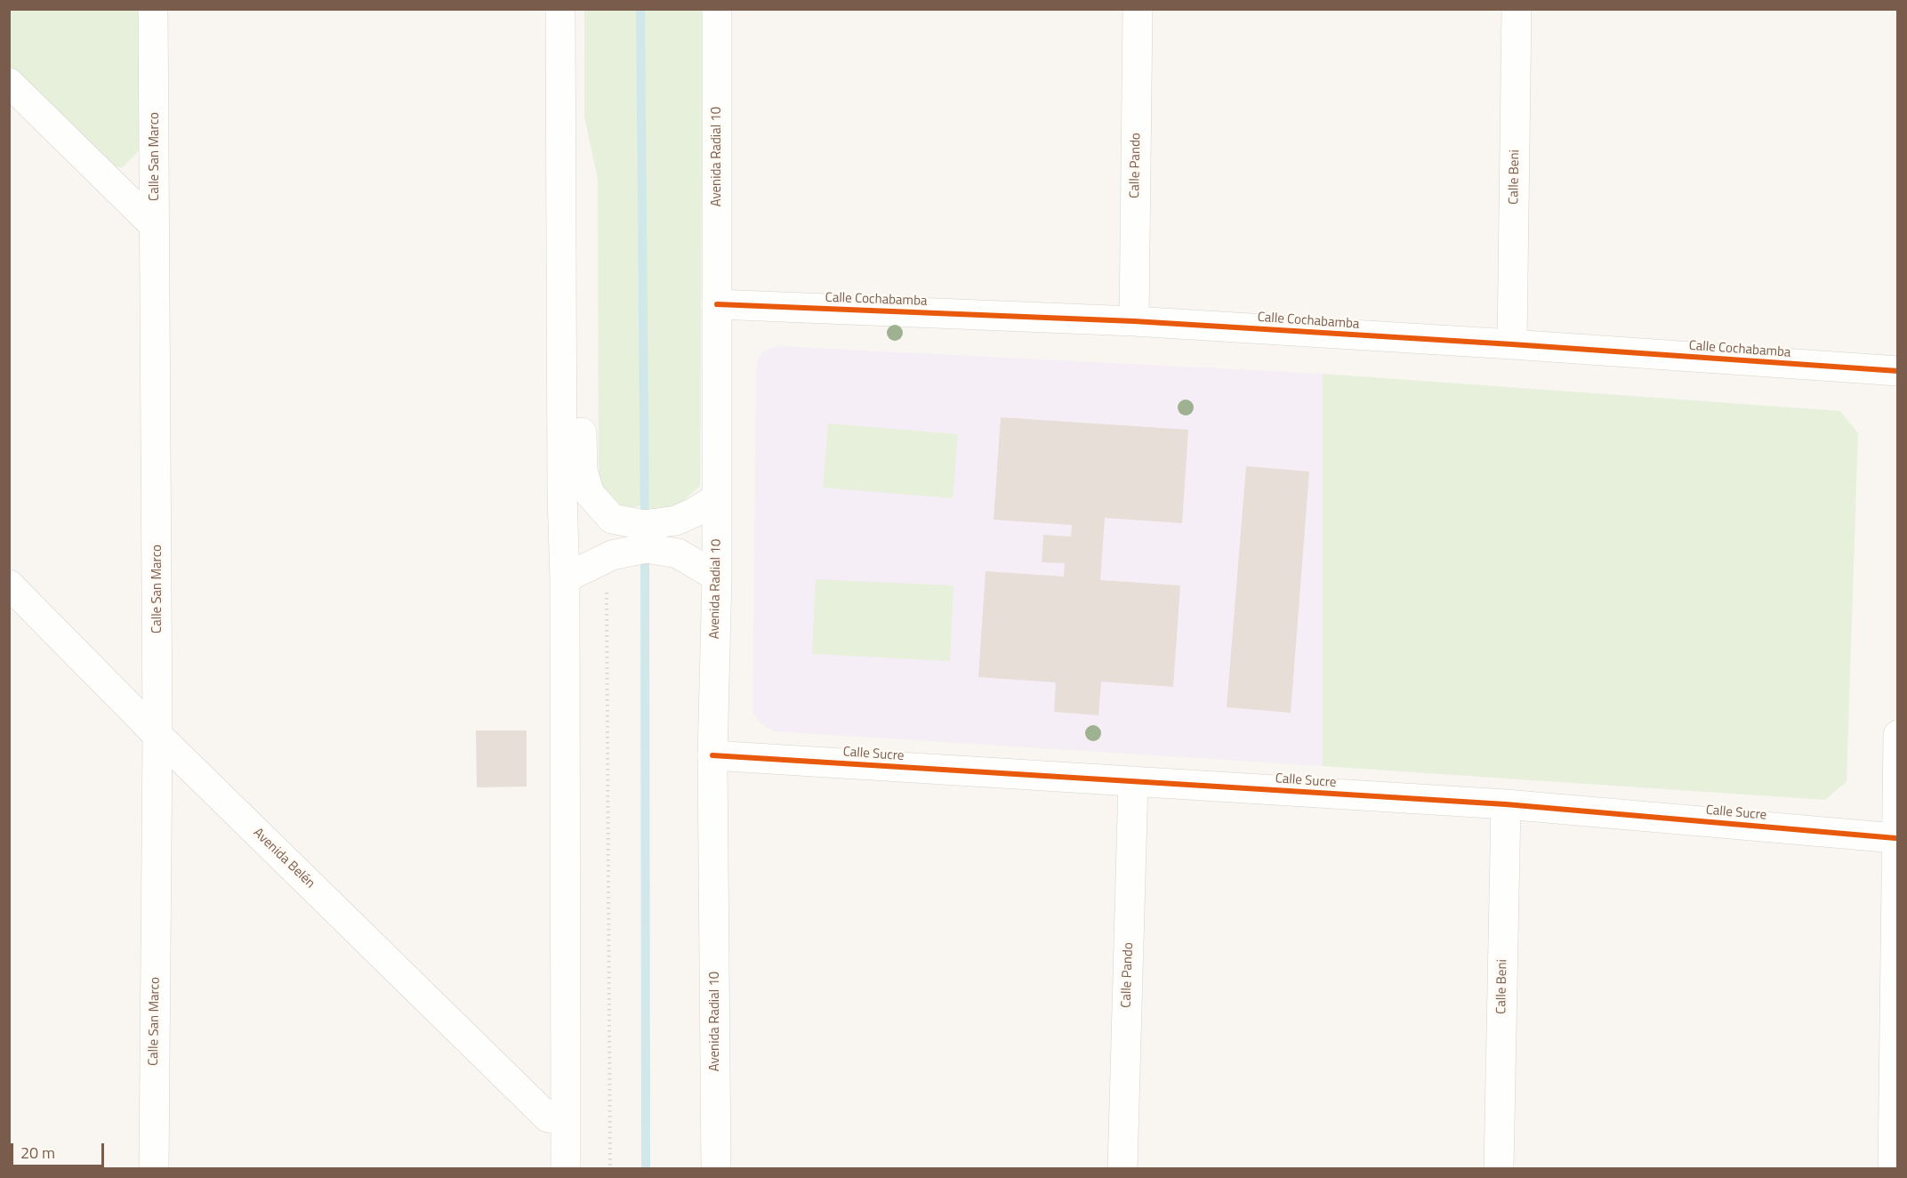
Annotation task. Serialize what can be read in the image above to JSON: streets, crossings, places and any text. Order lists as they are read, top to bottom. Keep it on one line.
{"streets":{"street":["Calle San Marco","Avenida Radial 10","Calle Pando","Calle Beni","Calle Cochabamba","Calle Sucre","Avenida Belén"]},"crossings":[["Calle San Marco","Avenida Belén"],["Avenida Radial 10","Calle Cochabamba"],["Avenida Radial 10","Calle Sucre"],["Calle Pando","Calle Cochabamba"],["Calle Pando","Calle Sucre"],["Calle Beni","Calle Cochabamba"],["Calle Beni","Calle Sucre"]],"scale_bar":"20 m"}
